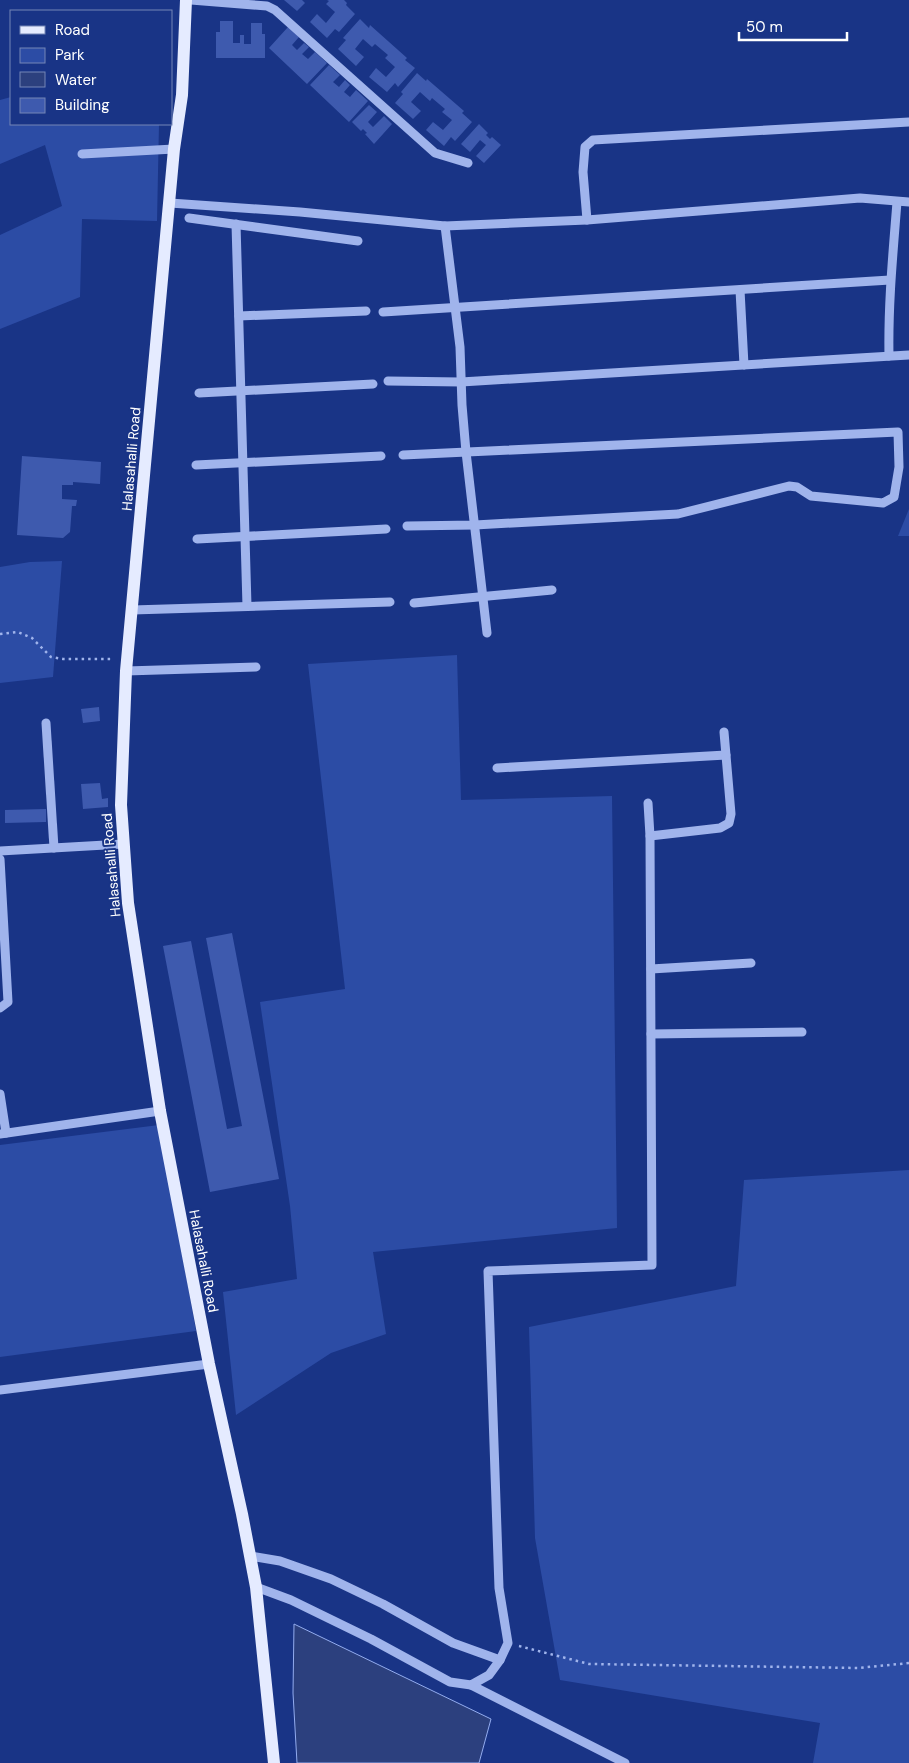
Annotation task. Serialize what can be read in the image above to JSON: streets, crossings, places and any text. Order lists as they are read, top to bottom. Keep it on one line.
{"streets":{"main road":["Halasahalli Road"]},"legend":["Road","Park","Water","Building"],"scale_bar":"50 m"}
